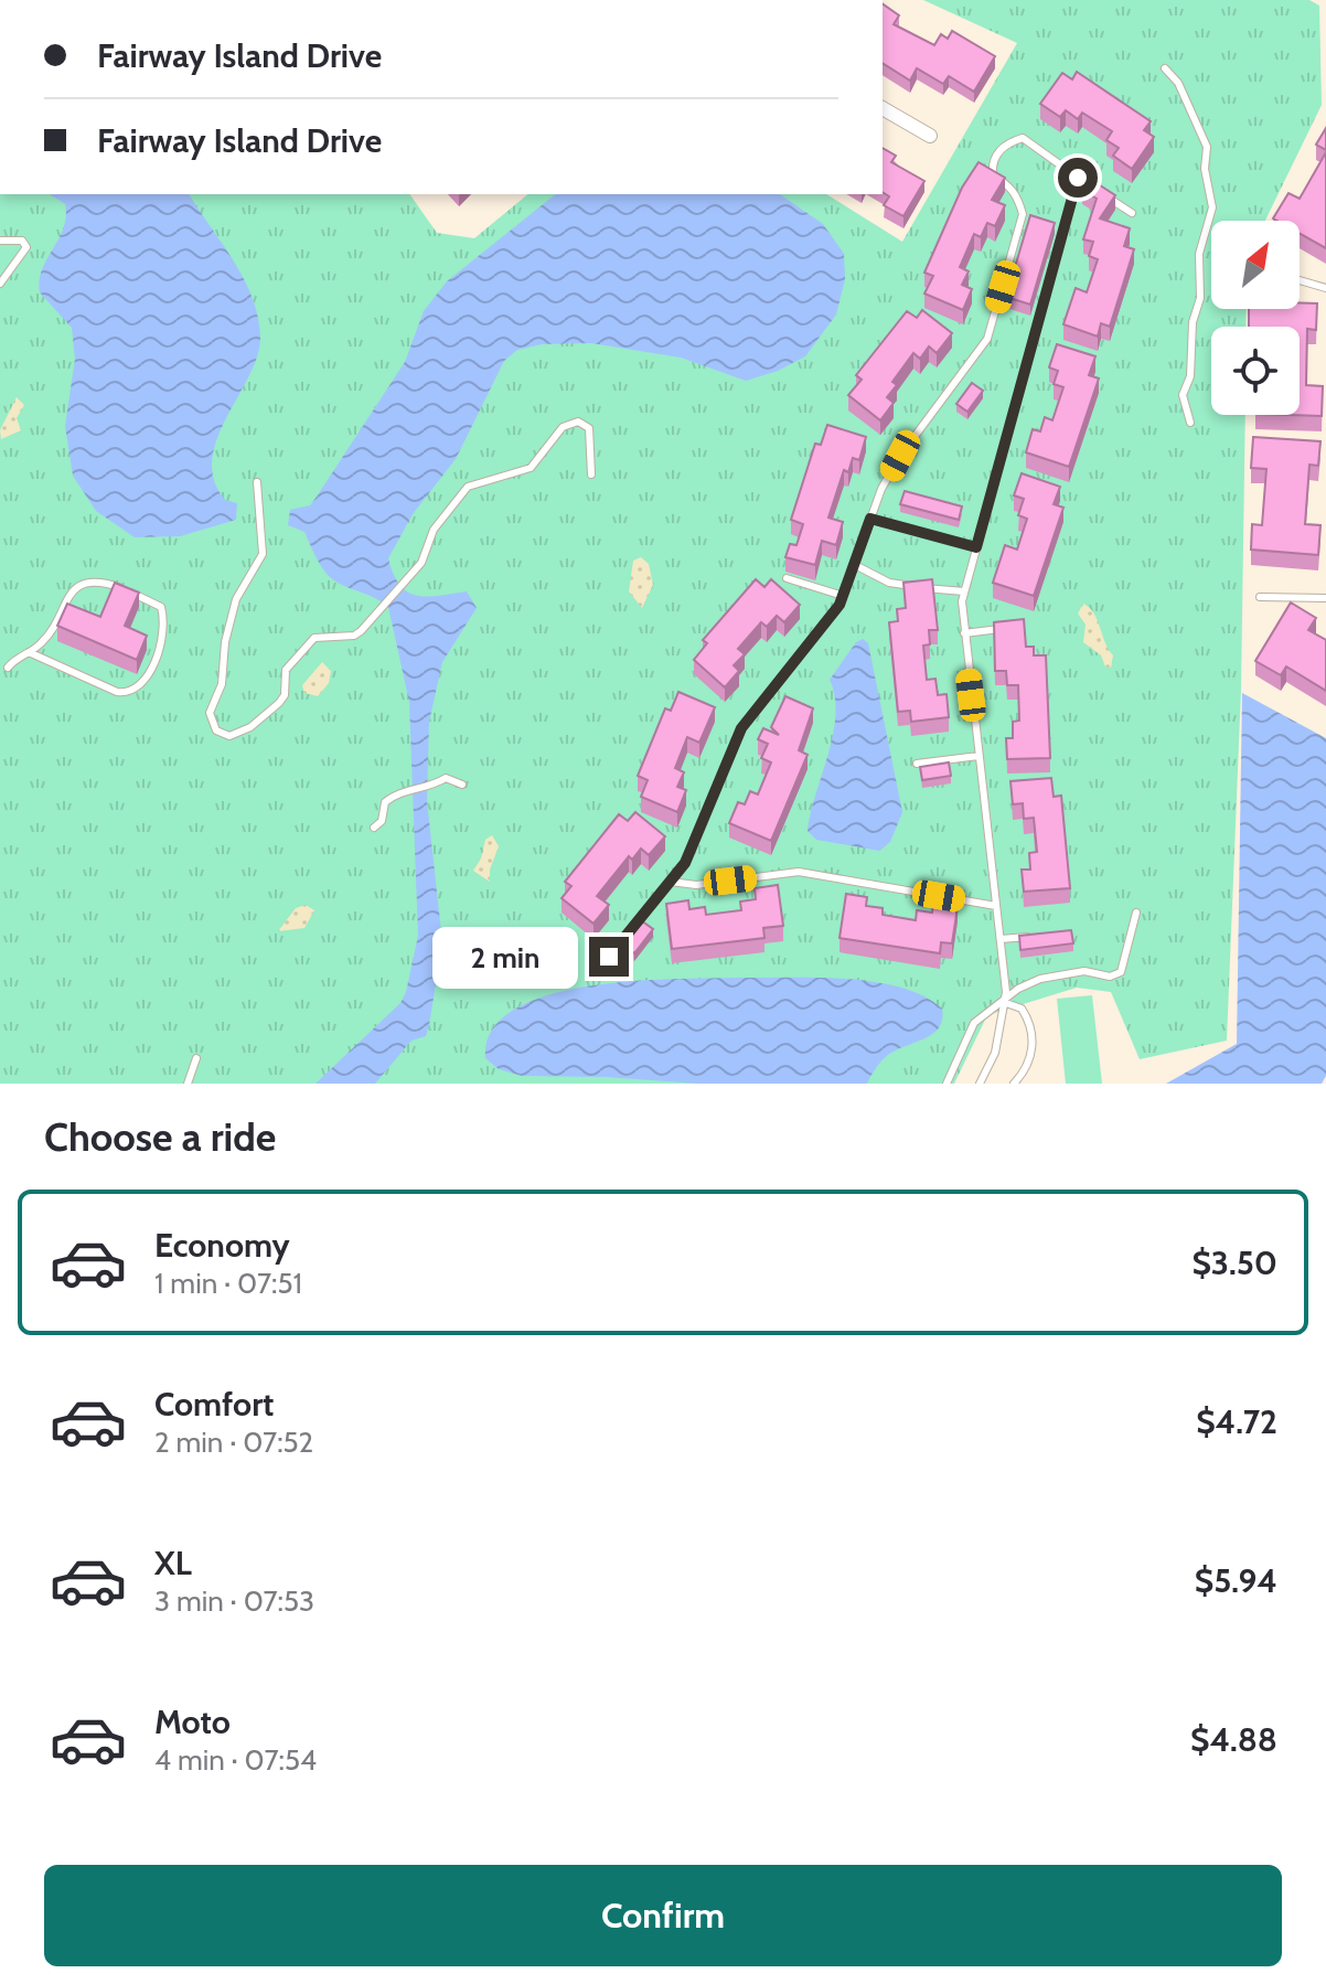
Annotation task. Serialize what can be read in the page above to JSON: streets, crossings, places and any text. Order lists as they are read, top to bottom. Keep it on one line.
{"north":"top right","page":{"banner":["Fairway Island Drive","Fairway Island Drive"],"bubble":"2 min","heading":"Choose a ride","list":[{"name":"Economy","note":"1 min · 07:51","value":"$3.50"},{"name":"Comfort","note":"2 min · 07:52","value":"$4.72"},{"name":"XL","note":"3 min · 07:53","value":"$5.94"},{"name":"Moto","note":"4 min · 07:54","value":"$4.88"}],"buttons":"Confirm"}}
